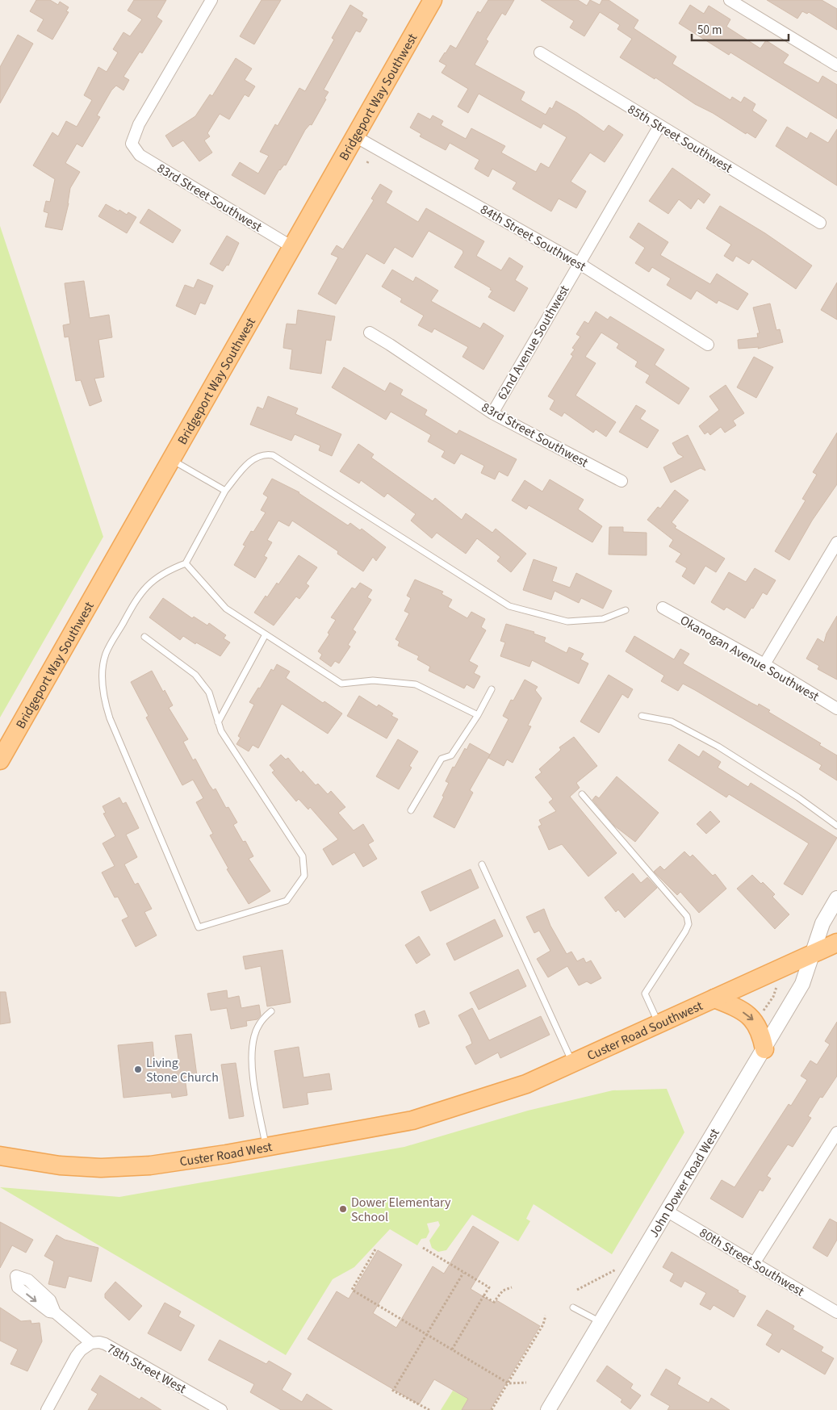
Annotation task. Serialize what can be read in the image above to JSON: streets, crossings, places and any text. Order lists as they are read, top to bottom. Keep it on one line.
{"streets":{"main road":["Bridgeport Way Southwest","Custer Road Southwest","Custer Road West"],"street":["85th Street Southwest","83rd Street Southwest","84th Street Southwest","62nd Avenue Southwest","Okanogan Avenue Southwest","John Dower Road West","80th Street Southwest","78th Street West"]},"crossings":[["Bridgeport Way Southwest","83rd Street Southwest"],["Bridgeport Way Southwest","84th Street Southwest"],["85th Street Southwest","62nd Avenue Southwest"],["83rd Street Southwest","62nd Avenue Southwest"],["84th Street Southwest","62nd Avenue Southwest"],["Custer Road Southwest","Custer Road West"],["Custer Road Southwest","John Dower Road West"],["John Dower Road West","80th Street Southwest"]],"places":["Living Stone Church","Dower Elementary School"],"scale_bar":"50 m"}
